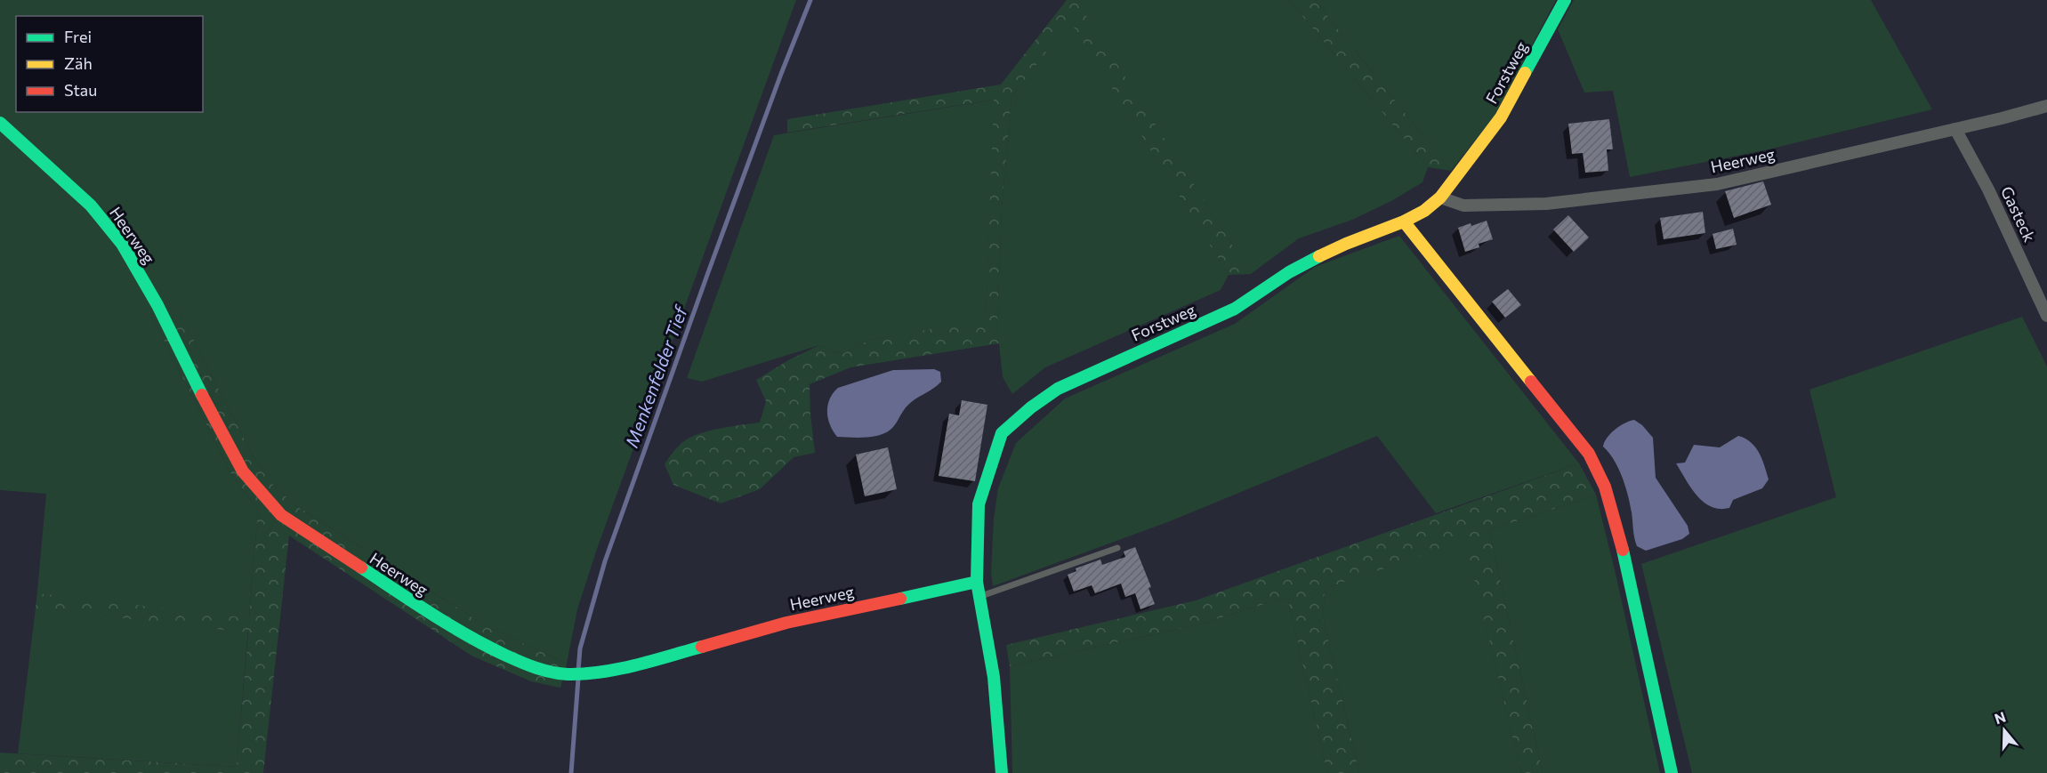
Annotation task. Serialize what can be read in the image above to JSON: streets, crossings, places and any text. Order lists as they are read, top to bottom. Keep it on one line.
{"streets":{"street":["Forstweg","Heerweg","Gasteck"]},"crossings":[["Forstweg","Heerweg"],["Heerweg","Gasteck"]],"water":["Menkenfelder Tief"],"legend":["Frei","Zäh","Stau"],"north":"top"}
